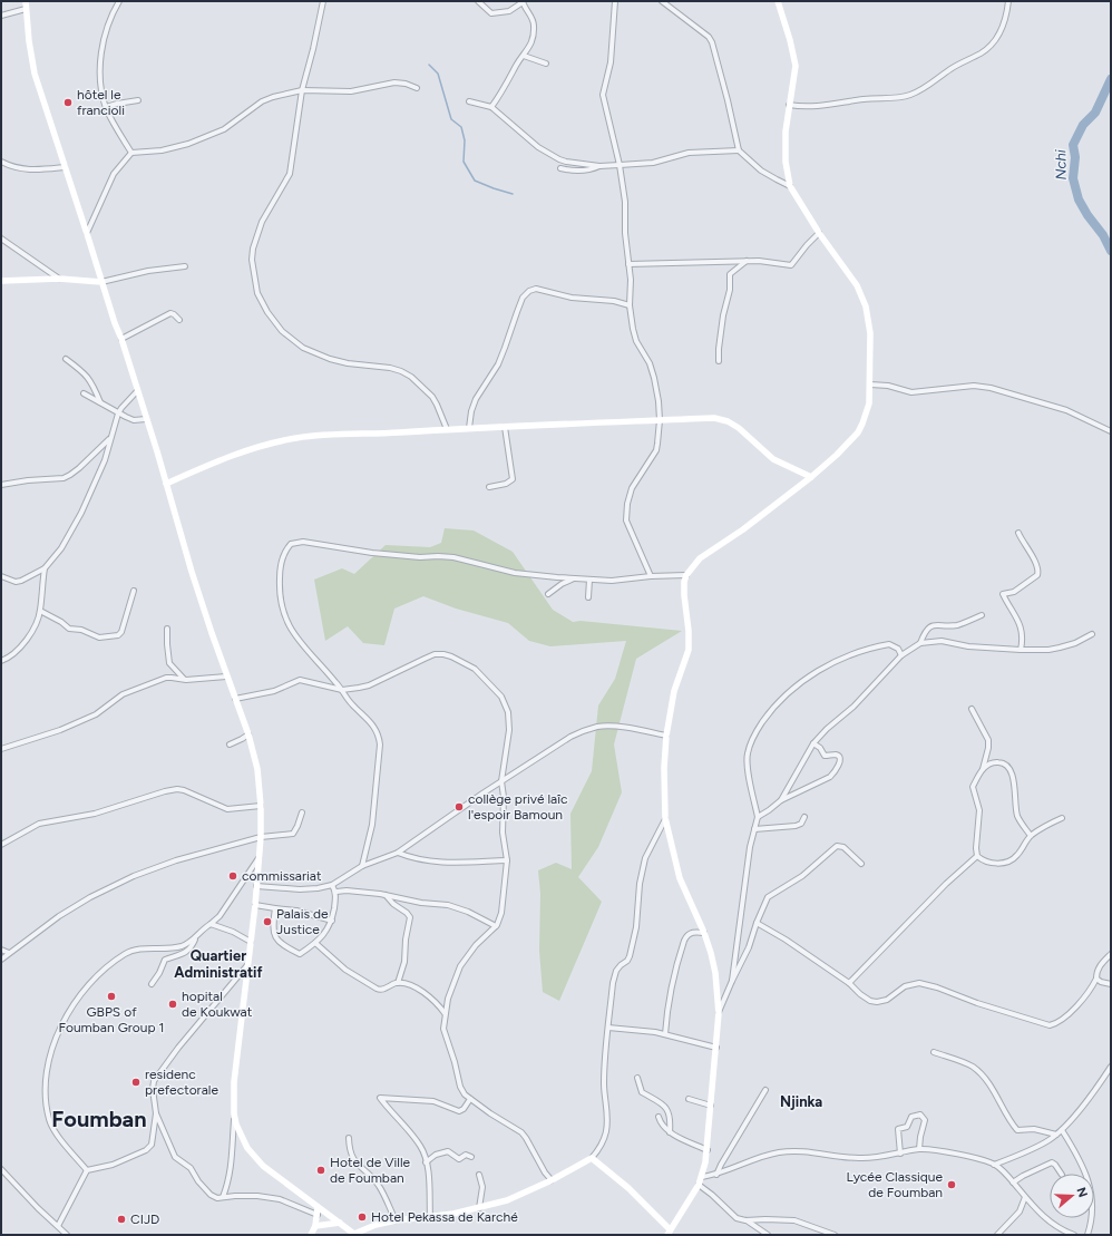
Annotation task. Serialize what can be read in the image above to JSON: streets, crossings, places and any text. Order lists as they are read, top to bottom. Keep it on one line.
{"districts":["Quartier Administratif","Njinka","Foumban"],"water":["Nchi"],"places":["hôtel le francioli","collège privé laîc l'espoir Bamoun","commissariat","Palais de Justice","GBPS of Foumban Group 1","hopital de Koukwat","residenc prefectorale","Hotel de Ville de Foumban","Lycée Classique de Foumban","Hotel Pekassa de Karché","CIJD"],"north":"right"}
